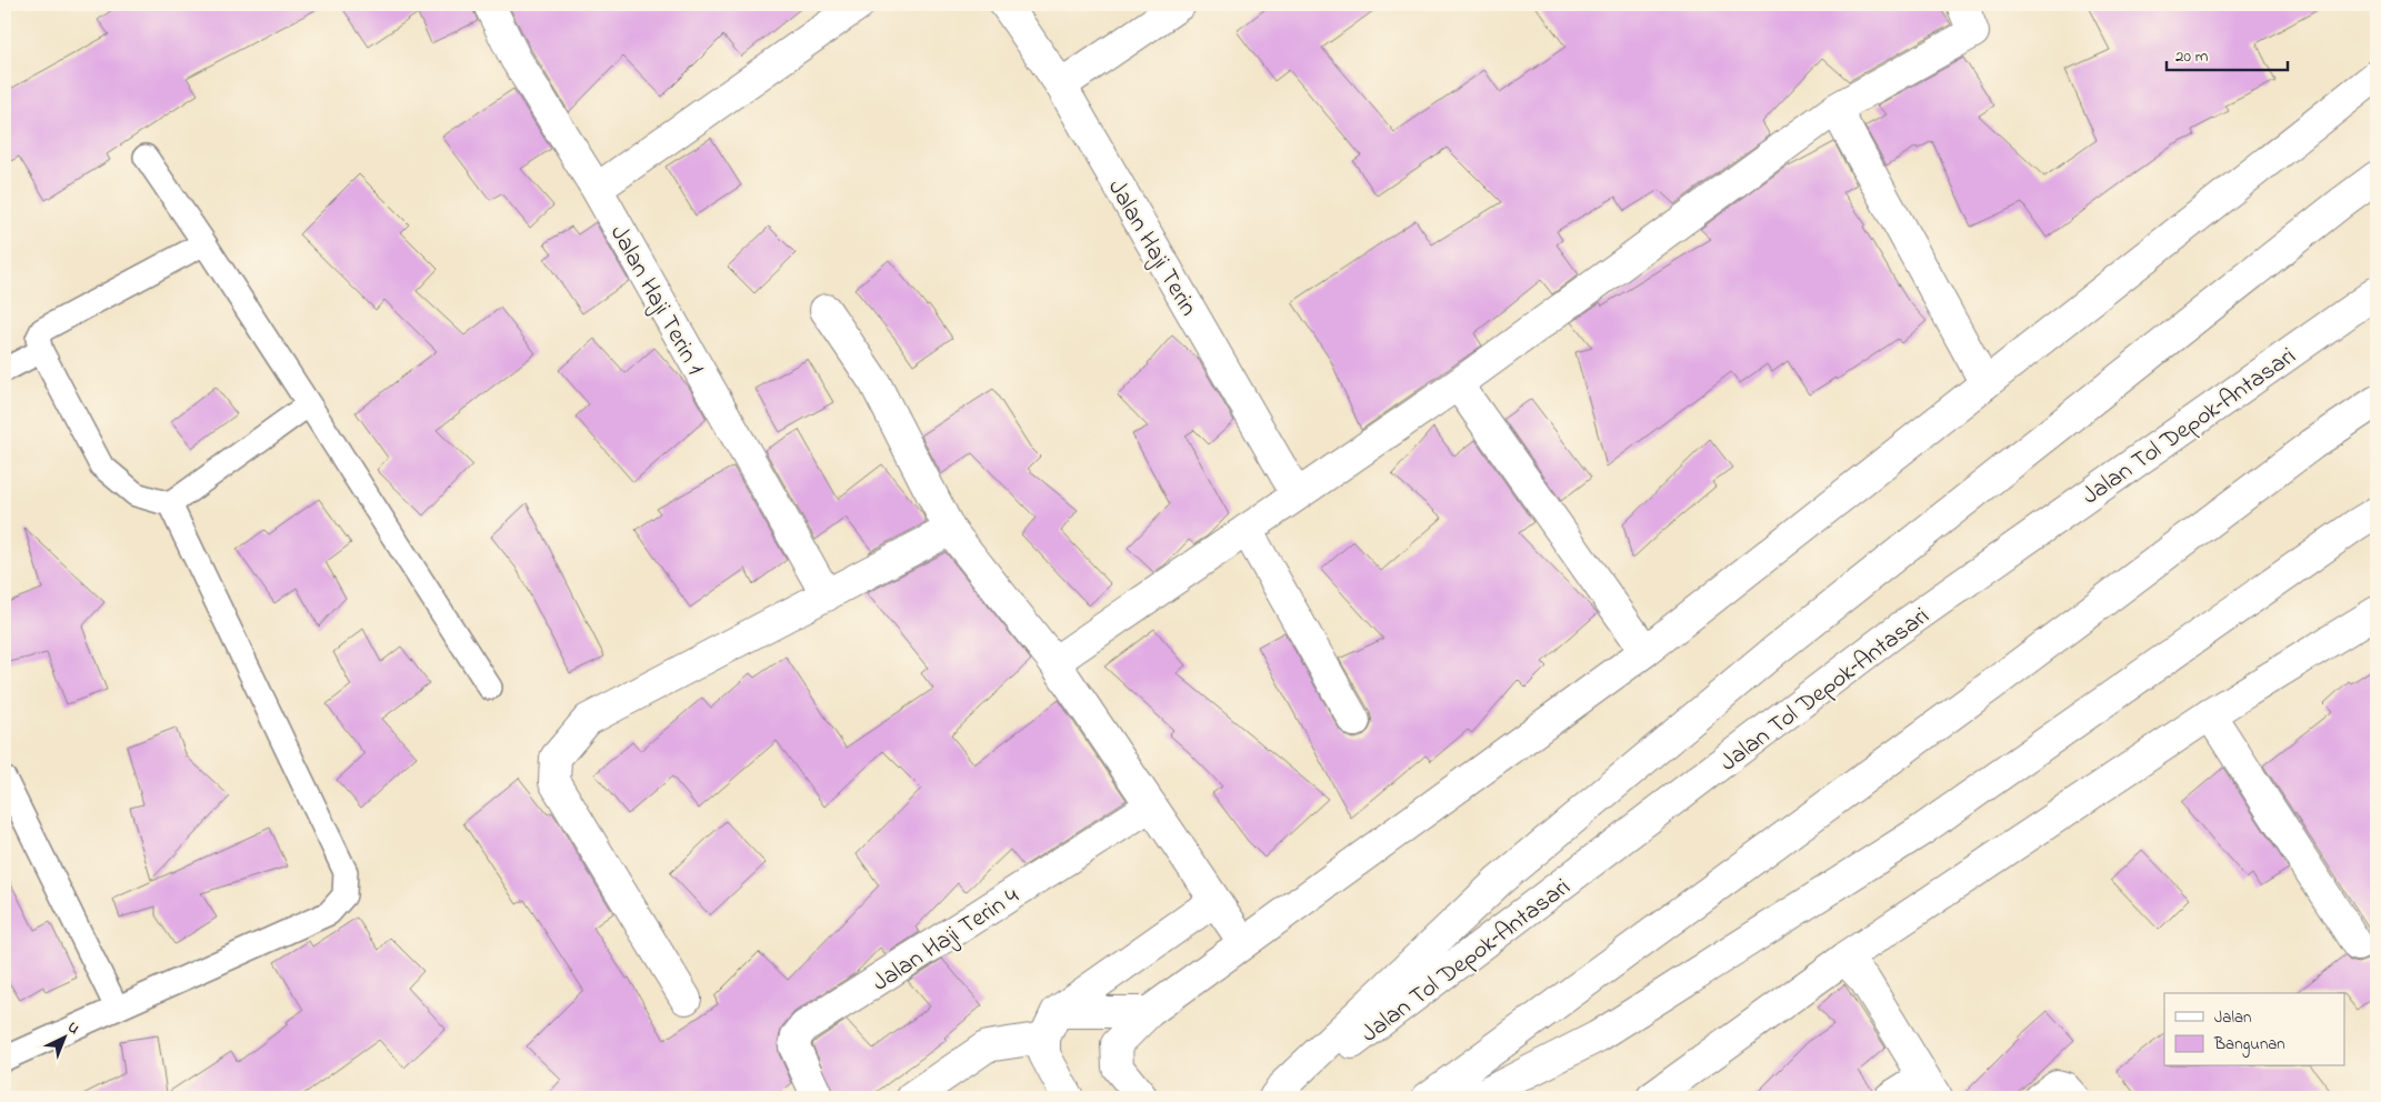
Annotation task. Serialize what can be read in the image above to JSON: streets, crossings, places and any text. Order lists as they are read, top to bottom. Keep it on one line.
{"streets":{"main road":["Jalan Haji Terin","Jalan Haji Terin 1","Jalan Tol Depok–Antasari","Jalan Haji Terin 4"]},"legend":["Jalan","Bangunan"],"scale_bar":"20 m","north":"top right"}
